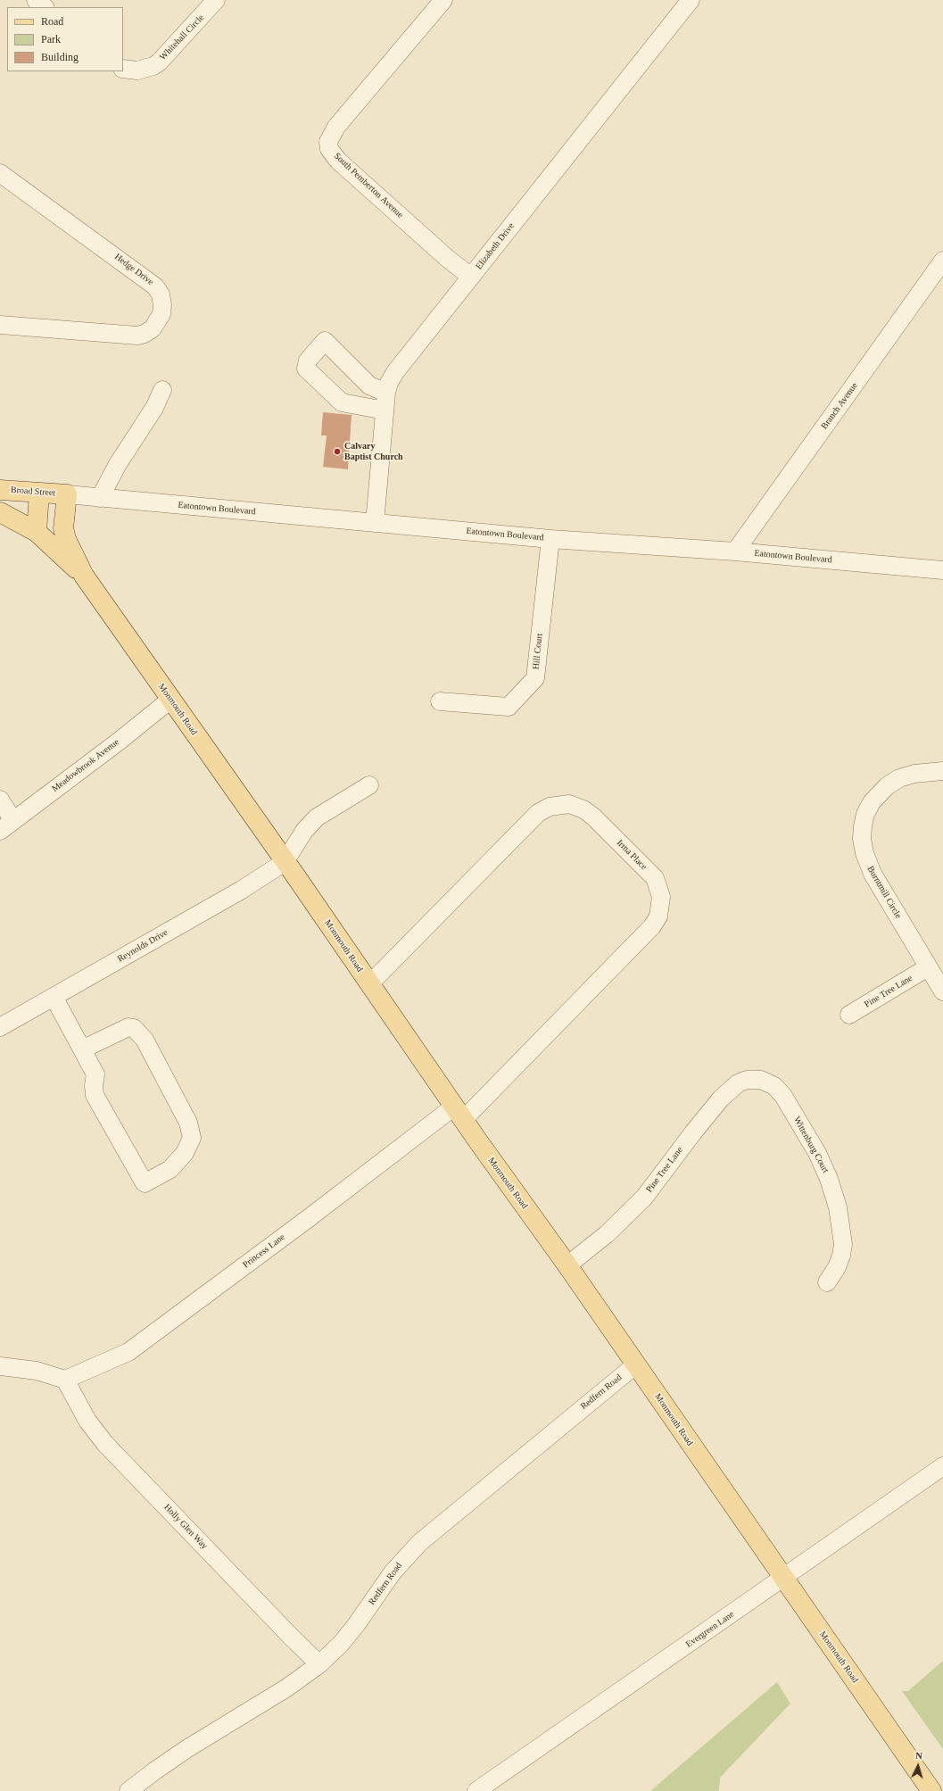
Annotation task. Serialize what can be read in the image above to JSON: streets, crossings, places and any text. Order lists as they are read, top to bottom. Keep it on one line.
{"streets":{"main road":["Broad Street","Monmouth Road"],"street":["Whitehall Circle","South Pemberton Avenue","Elizabeth Drive","Hedge Drive","Branch Avenue","Eatontown Boulevard","Hill Court","Meadowbrook Avenue","Irma Place","Burntmill Circle","Reynolds Drive","Pine Tree Lane","Wittenburg Court","Princess Lane","Redfern Road","Holly Glen Way","Evergreen Lane"]},"crossings":[["South Pemberton Avenue","Elizabeth Drive"],["Elizabeth Drive","Eatontown Boulevard"],["Branch Avenue","Eatontown Boulevard"],["Broad Street","Eatontown Boulevard"],["Broad Street","Monmouth Road"],["Eatontown Boulevard","Hill Court"],["Eatontown Boulevard","Monmouth Road"],["Monmouth Road","Meadowbrook Avenue"],["Monmouth Road","Irma Place"],["Monmouth Road","Reynolds Drive"],["Monmouth Road","Pine Tree Lane"],["Monmouth Road","Princess Lane"],["Monmouth Road","Redfern Road"],["Monmouth Road","Evergreen Lane"],["Irma Place","Princess Lane"],["Burntmill Circle","Pine Tree Lane"],["Pine Tree Lane","Wittenburg Court"],["Princess Lane","Holly Glen Way"],["Redfern Road","Holly Glen Way"]],"places":["Calvary Baptist Church"],"legend":["Road","Park","Building"],"north":"top"}
